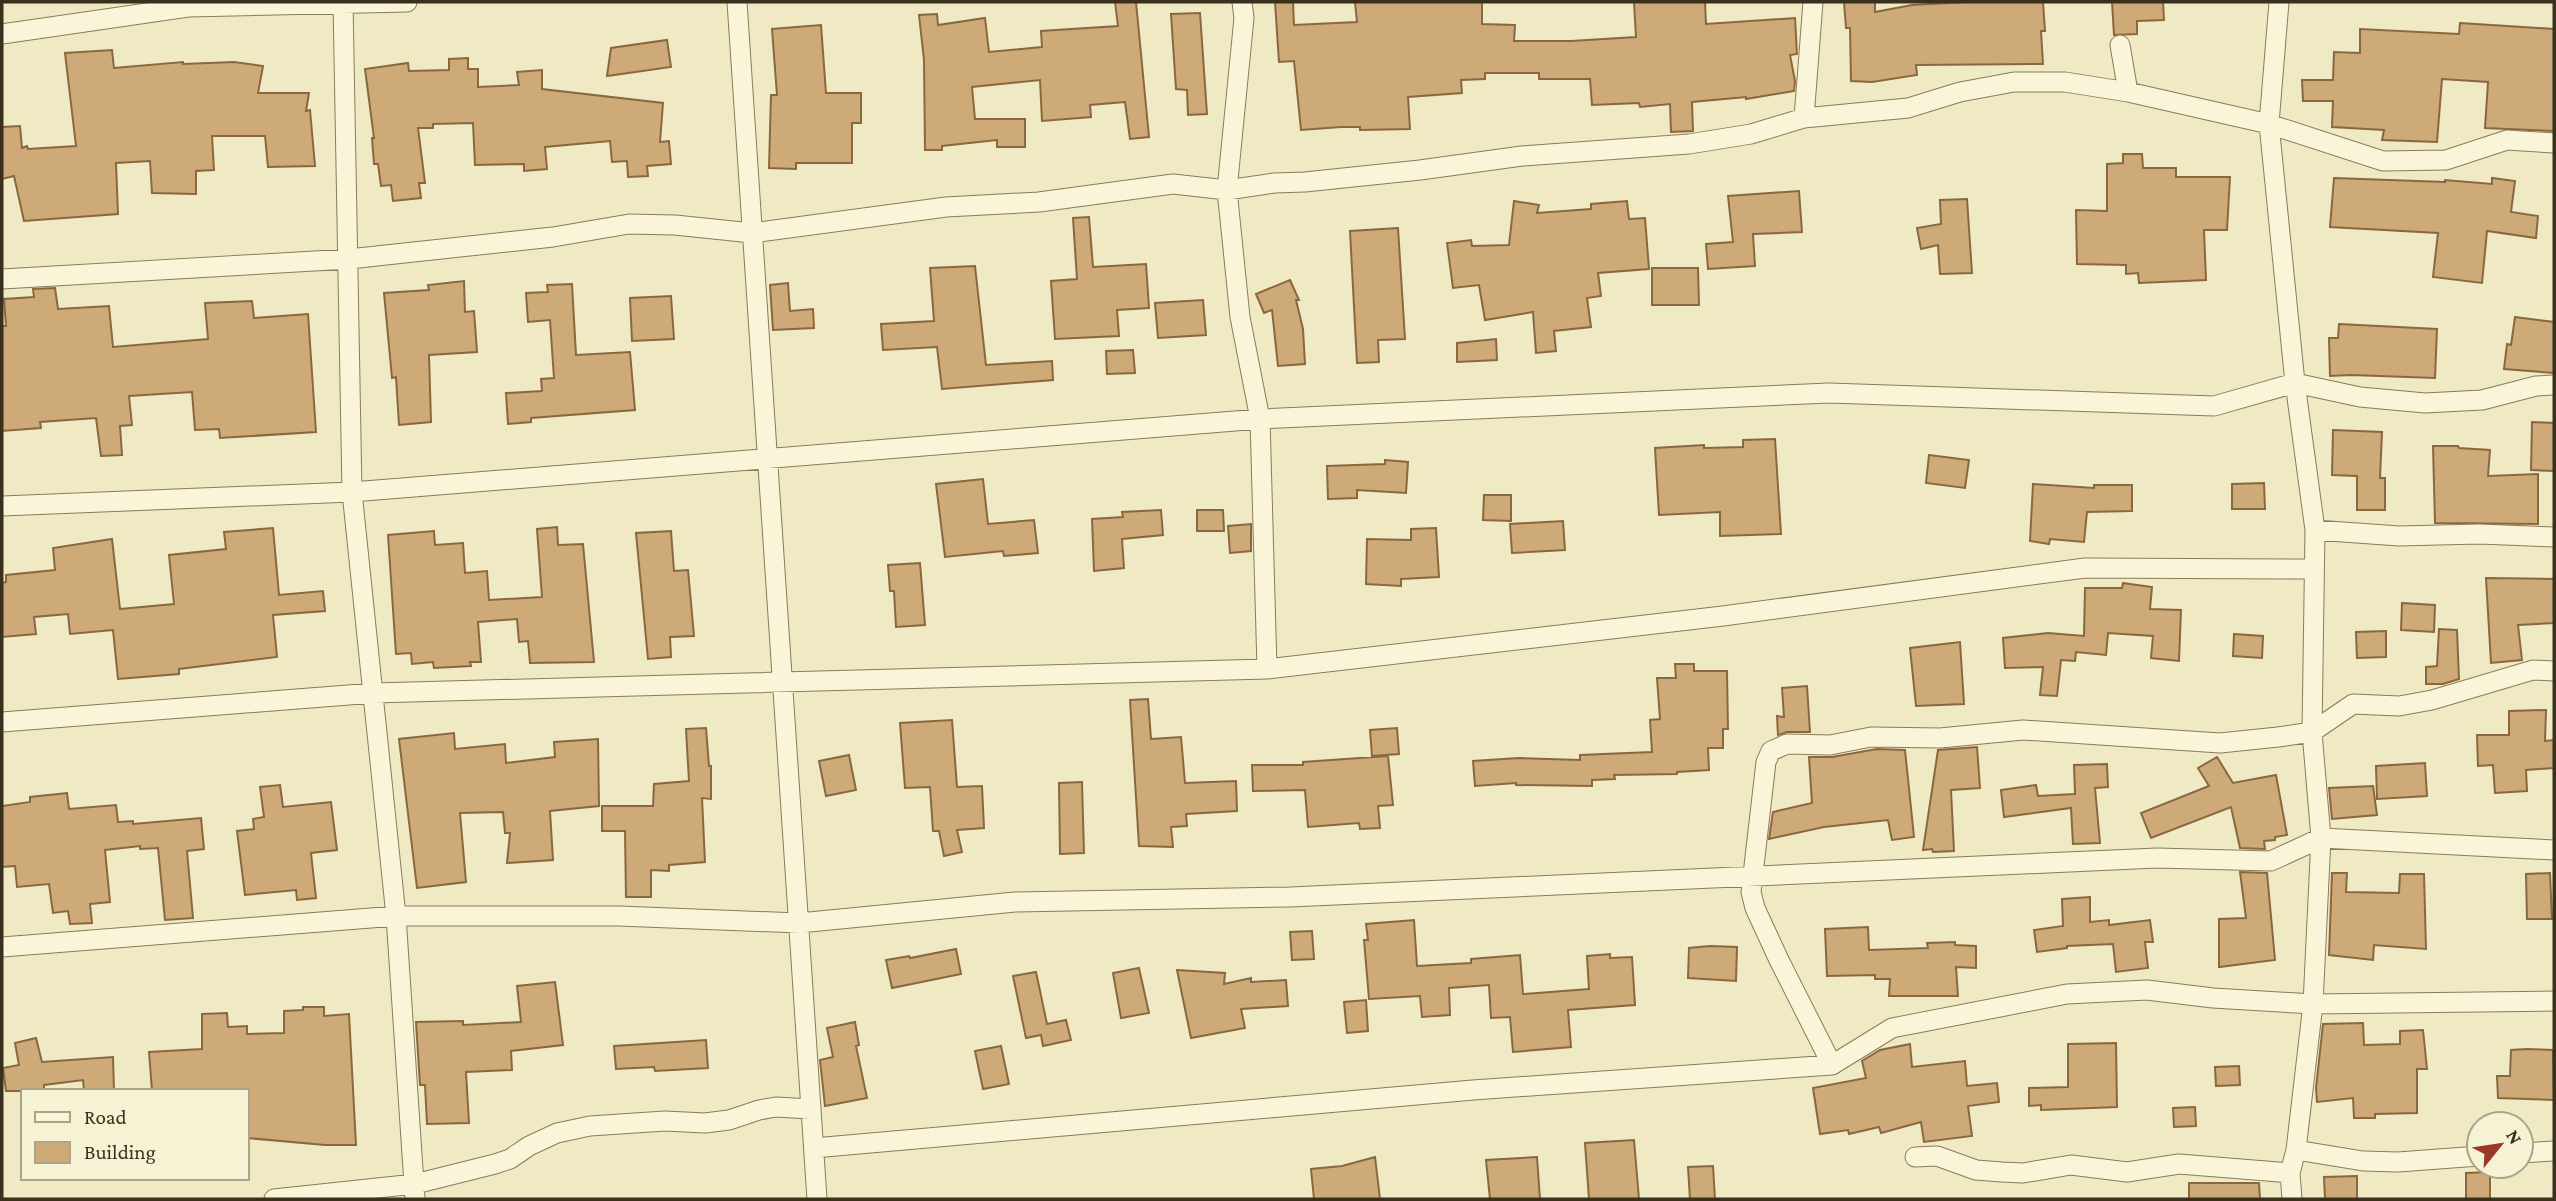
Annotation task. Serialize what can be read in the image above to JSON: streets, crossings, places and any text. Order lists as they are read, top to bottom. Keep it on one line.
{"legend":["Road","Building"],"north":"top right"}
